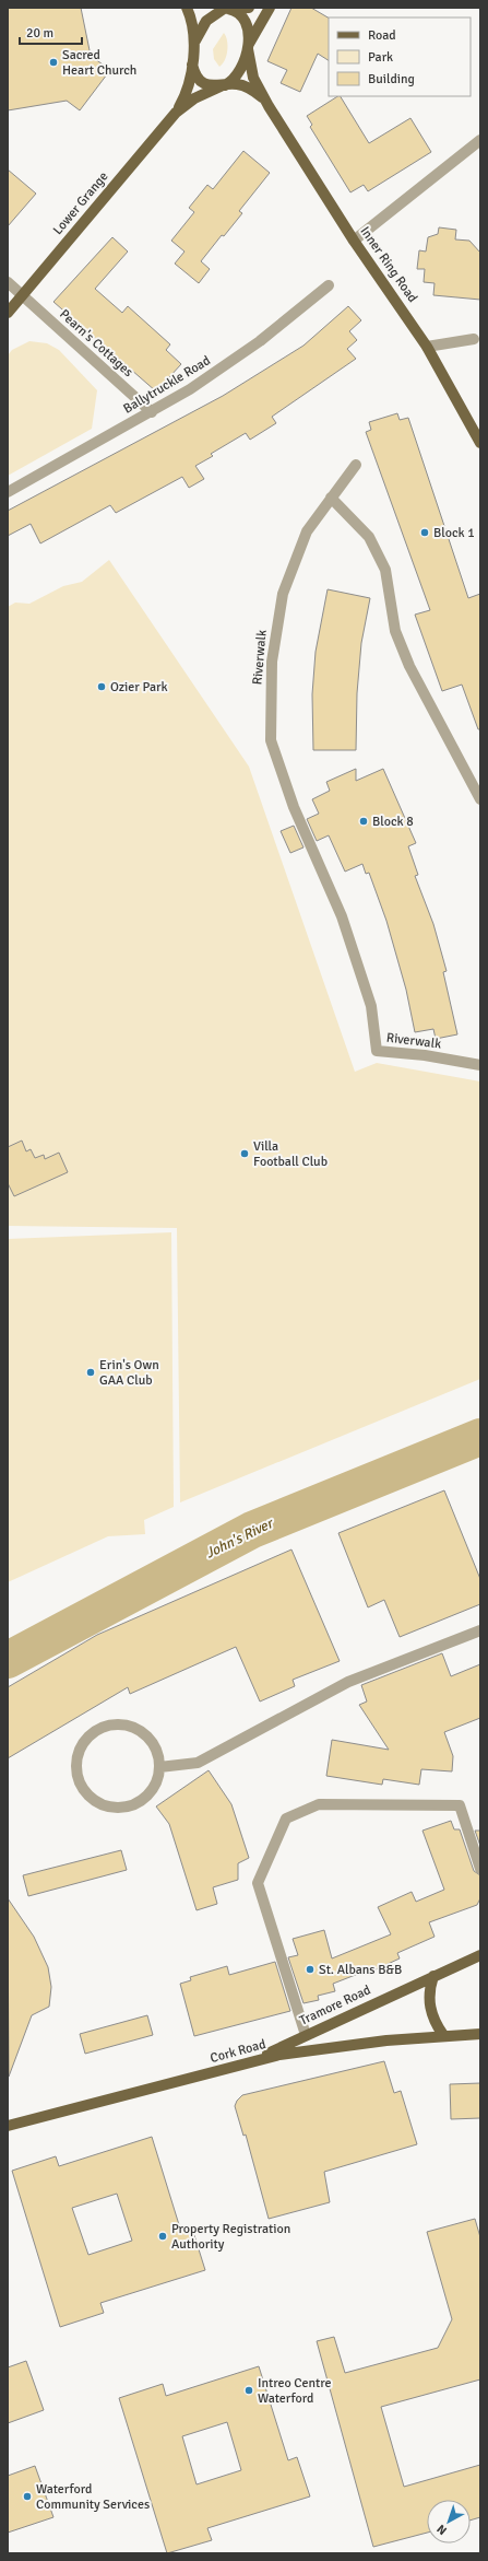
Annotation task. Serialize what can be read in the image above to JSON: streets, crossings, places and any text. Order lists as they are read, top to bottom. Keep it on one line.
{"streets":{"main road":["Lower Grange","Inner Ring Road","Tramore Road","Cork Road"],"street":["Pearn's Cottages","Ballytruckle Road","Riverwalk"]},"crossings":[["Lower Grange","Pearn's Cottages"],["Pearn's Cottages","Ballytruckle Road"],["Tramore Road","Cork Road"]],"water":["John's River"],"places":["Sacred Heart Church","Block 1","Ozier Park","Block 8","Villa Football Club","Erin's Own GAA Club","St. Albans B&B","Property Registration Authority","Intreo Centre Waterford","Waterford Community Services"],"legend":["Road","Park","Building"],"scale_bar":"20 m","north":"bottom left"}
